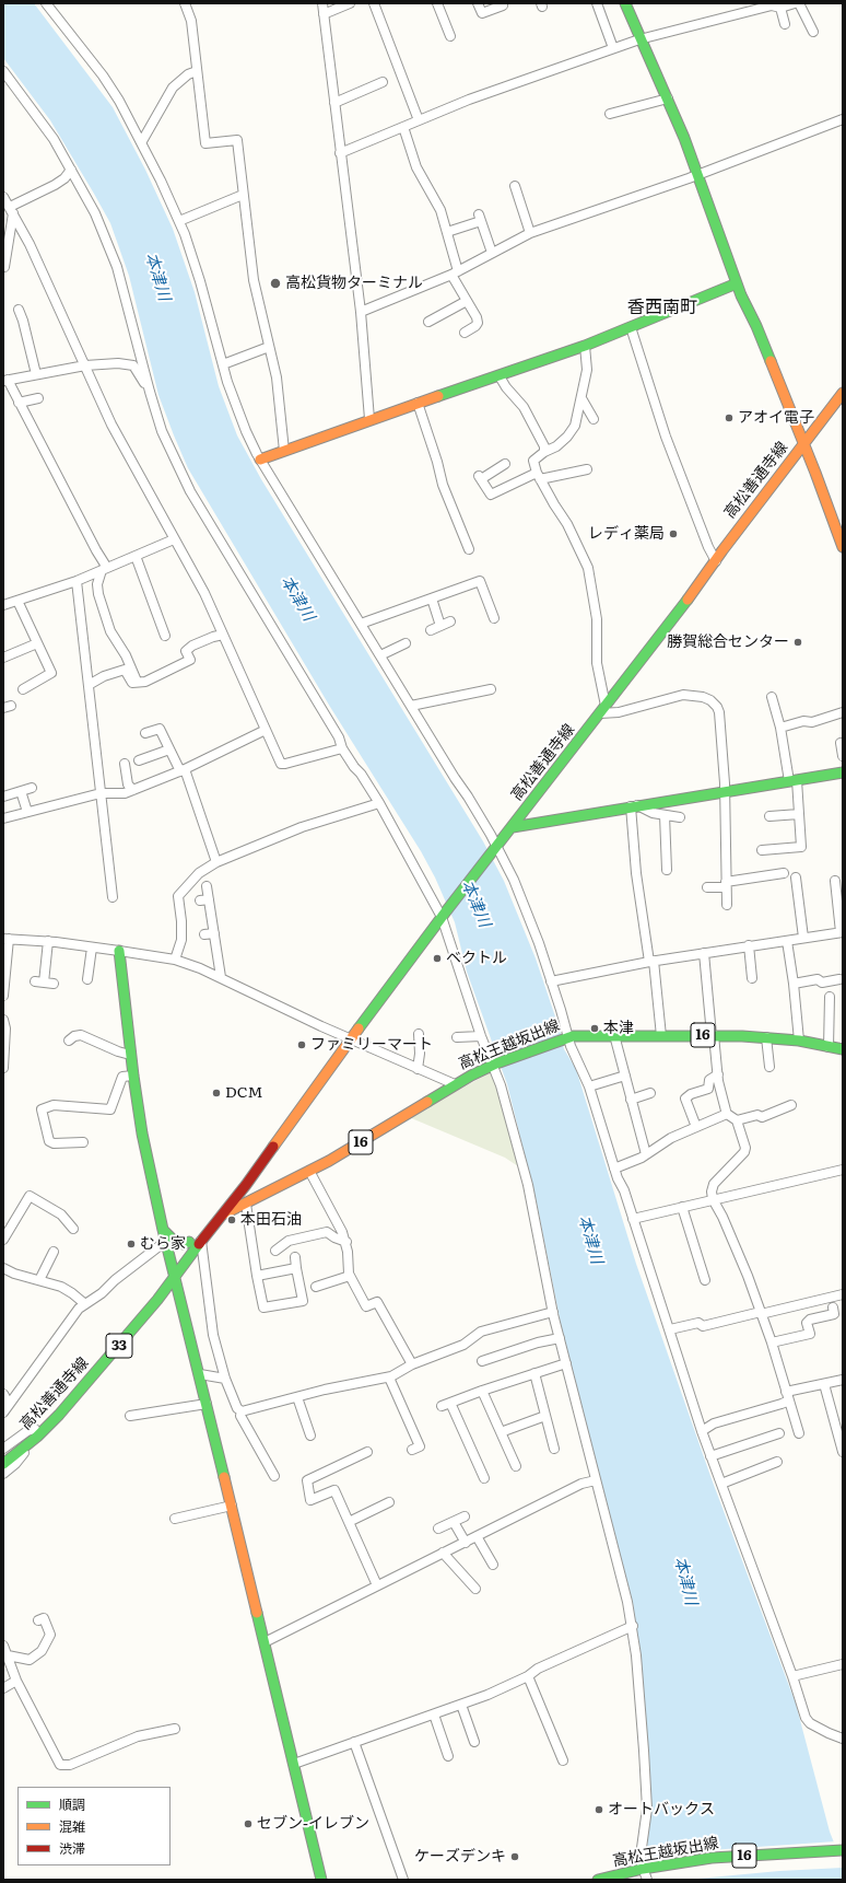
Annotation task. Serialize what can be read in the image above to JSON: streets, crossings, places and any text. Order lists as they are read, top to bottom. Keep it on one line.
{"streets":{"main road":["高松善通寺線","16","高松王越坂出線","33"]},"crossings":[["高松善通寺線","高松王越坂出線"]],"districts":["香西南町"],"water":["本津川"],"places":["高松貨物ターミナル","アオイ電子","レディ薬局","勝賀総合センター","ベクトル","本津","ファミリーマート","DCM","本田石油","むら家","オートバックス","セブン-イレブン","ケーズデンキ"],"legend":["順調","混雑","渋滞"]}
